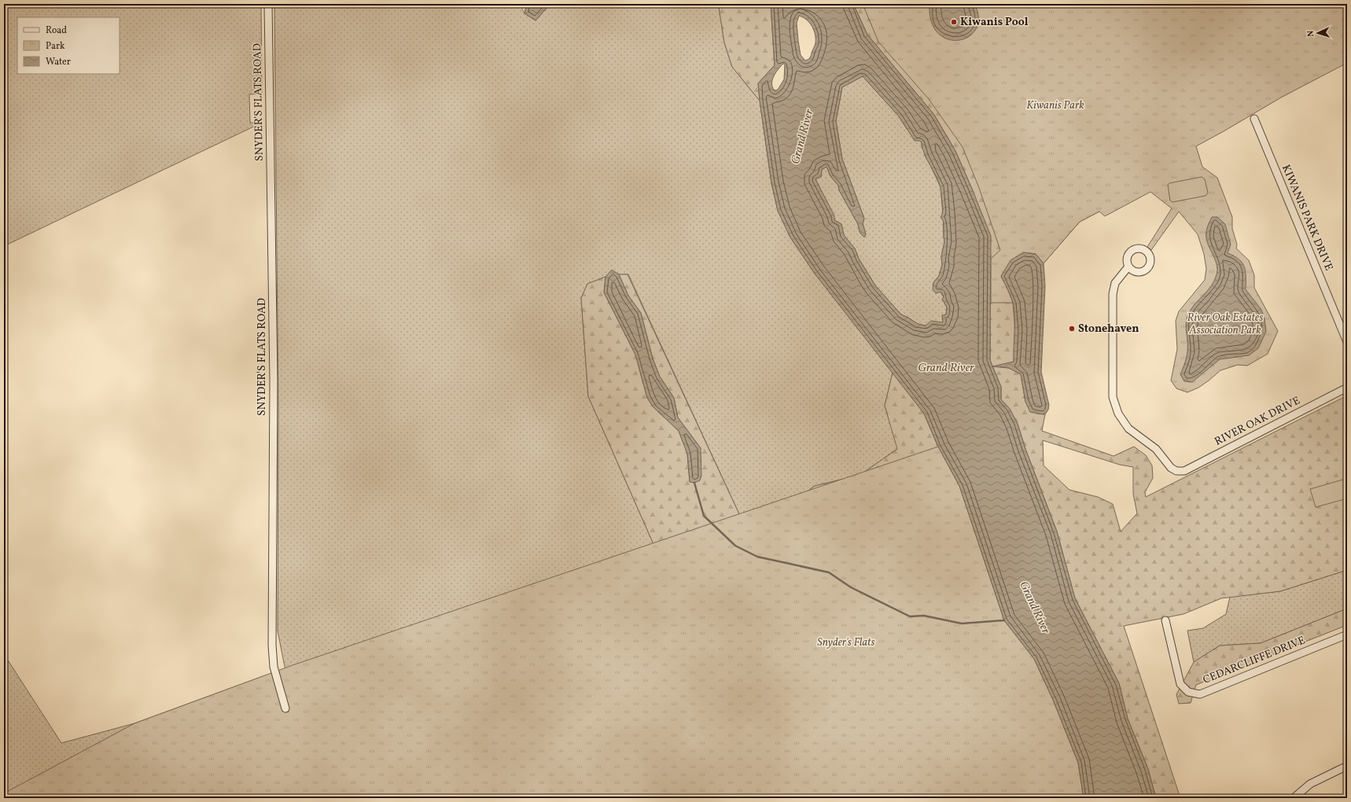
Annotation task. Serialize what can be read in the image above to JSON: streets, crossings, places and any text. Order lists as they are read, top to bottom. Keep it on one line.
{"streets":{"street":["SNYDER'S FLATS ROAD","KIWANIS PARK DRIVE","RIVER OAK DRIVE","CEDARCLIFFE DRIVE"]},"water":["Grand River"],"parks":["Kiwanis Park","River Oak Estates Association Park","Snyder's Flats"],"places":["Kiwanis Pool","Stonehaven"],"legend":["Road","Park","Water"],"north":"left"}
